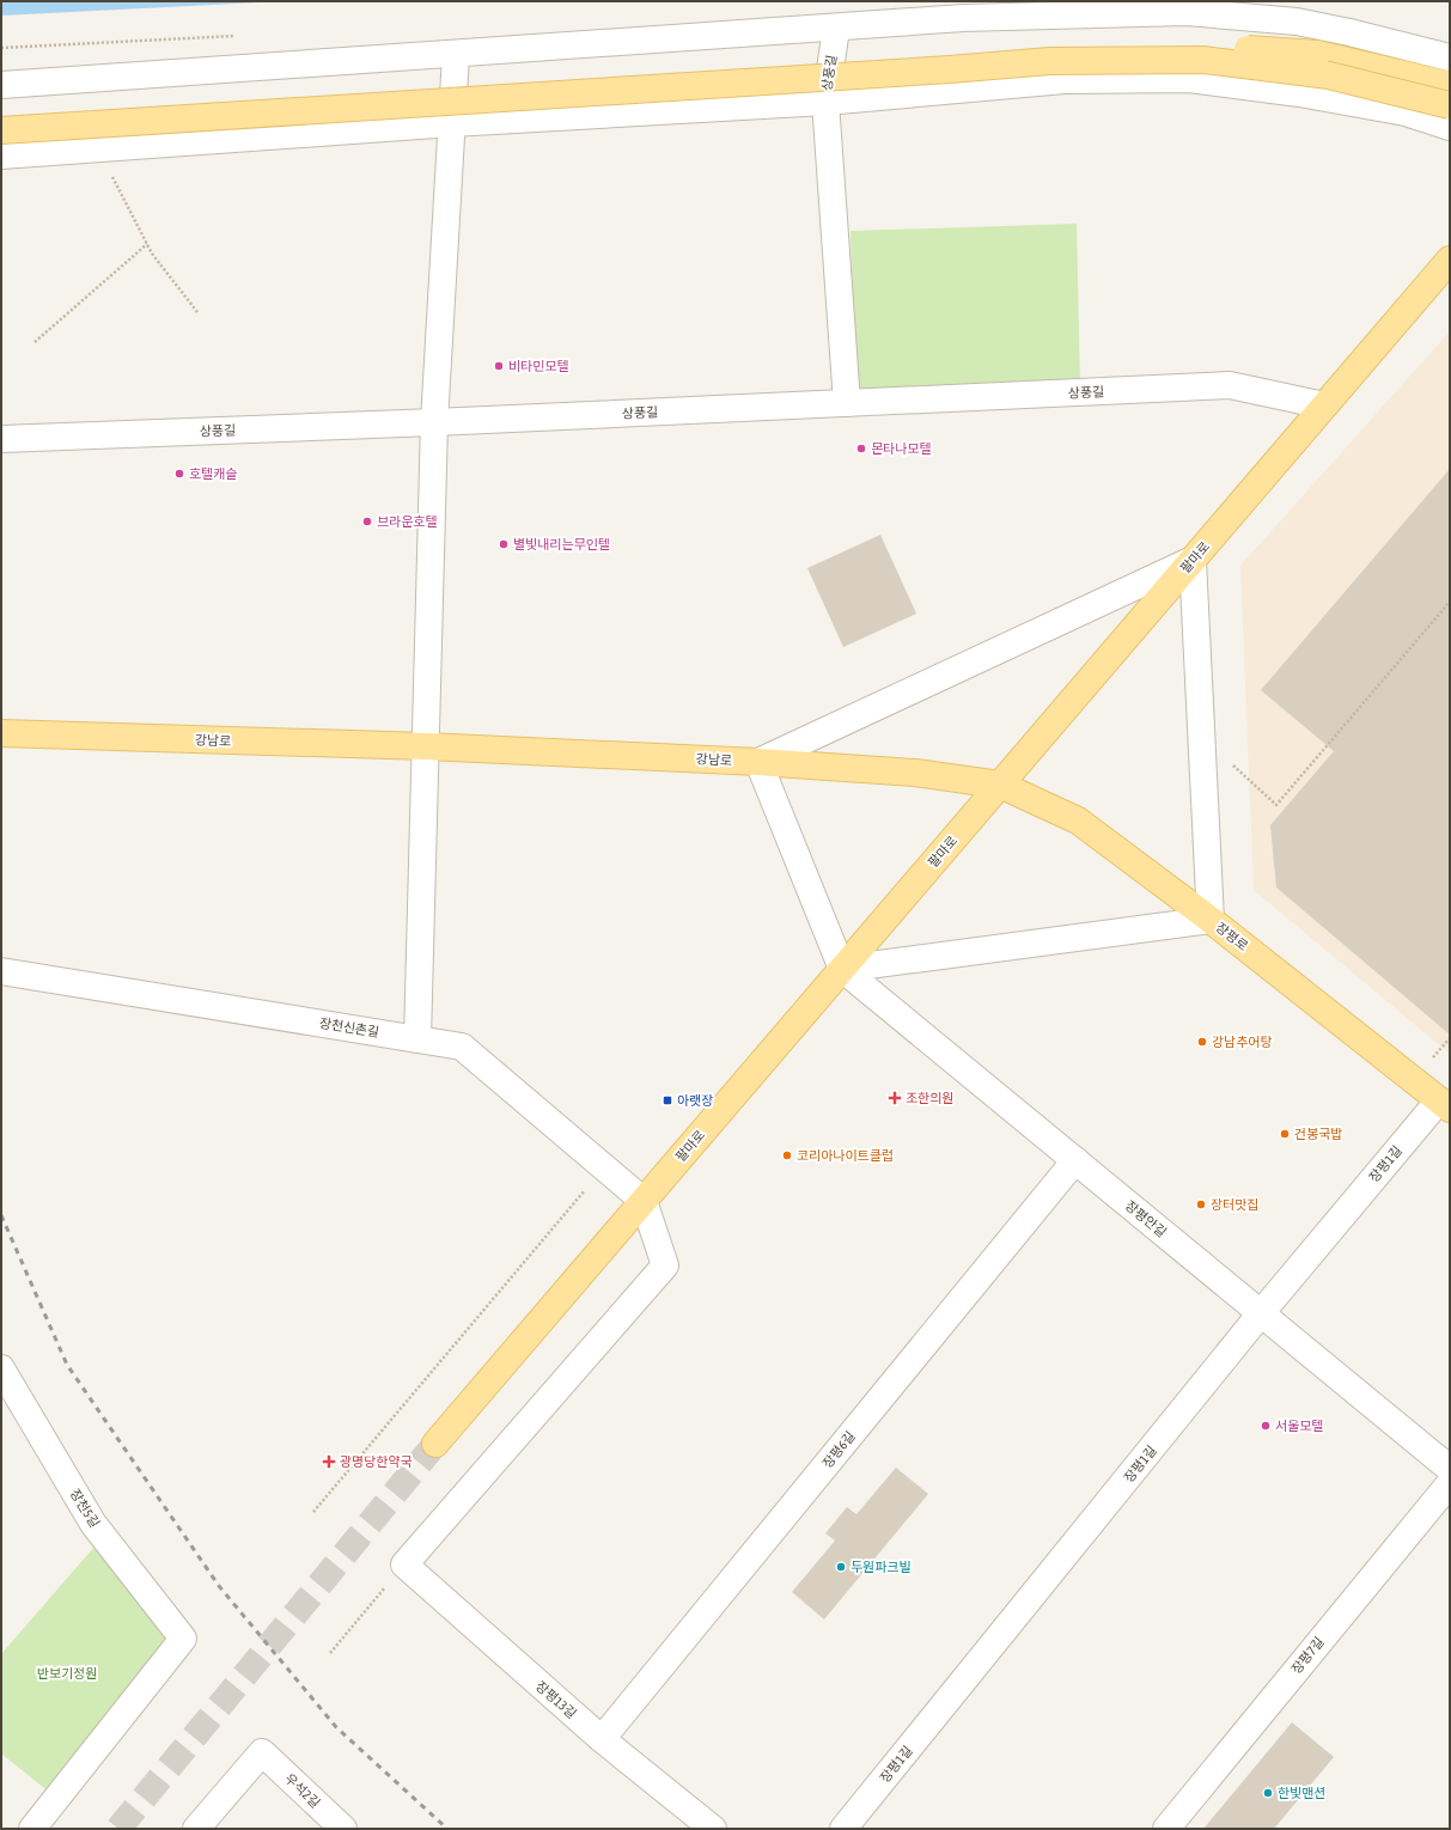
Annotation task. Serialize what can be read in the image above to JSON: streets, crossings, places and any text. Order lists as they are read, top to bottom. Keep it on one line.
{"streets":{"main road":["팔마로","강남로","장평로"],"street":["상풍길","장천신촌길","장평1길","장평안길","장평6길","장천5길","장평7길","장평13길","우석2길"]},"crossings":[["상풍길","팔마로"],["팔마로","강남로"],["팔마로","장평로"],["팔마로","장천신촌길"],["팔마로","장평안길"],["강남로","장평로"],["장평로","장평1길"],["장평1길","장평안길"],["장평안길","장평6길"],["장평6길","장평13길"]],"parks":["반보기정원"],"places":{"other":["비타민모텔","몬타나모텔","호텔캐슬","브라운호텔","별빛내리는무인텔","강남추어탕","건봉국밥","코리아나이트클럽","장터맛집","서울모텔","두원파크빌","한빛맨션"],"health":["조한의원","광명당한약국"],"transit":["아랫장"]}}
